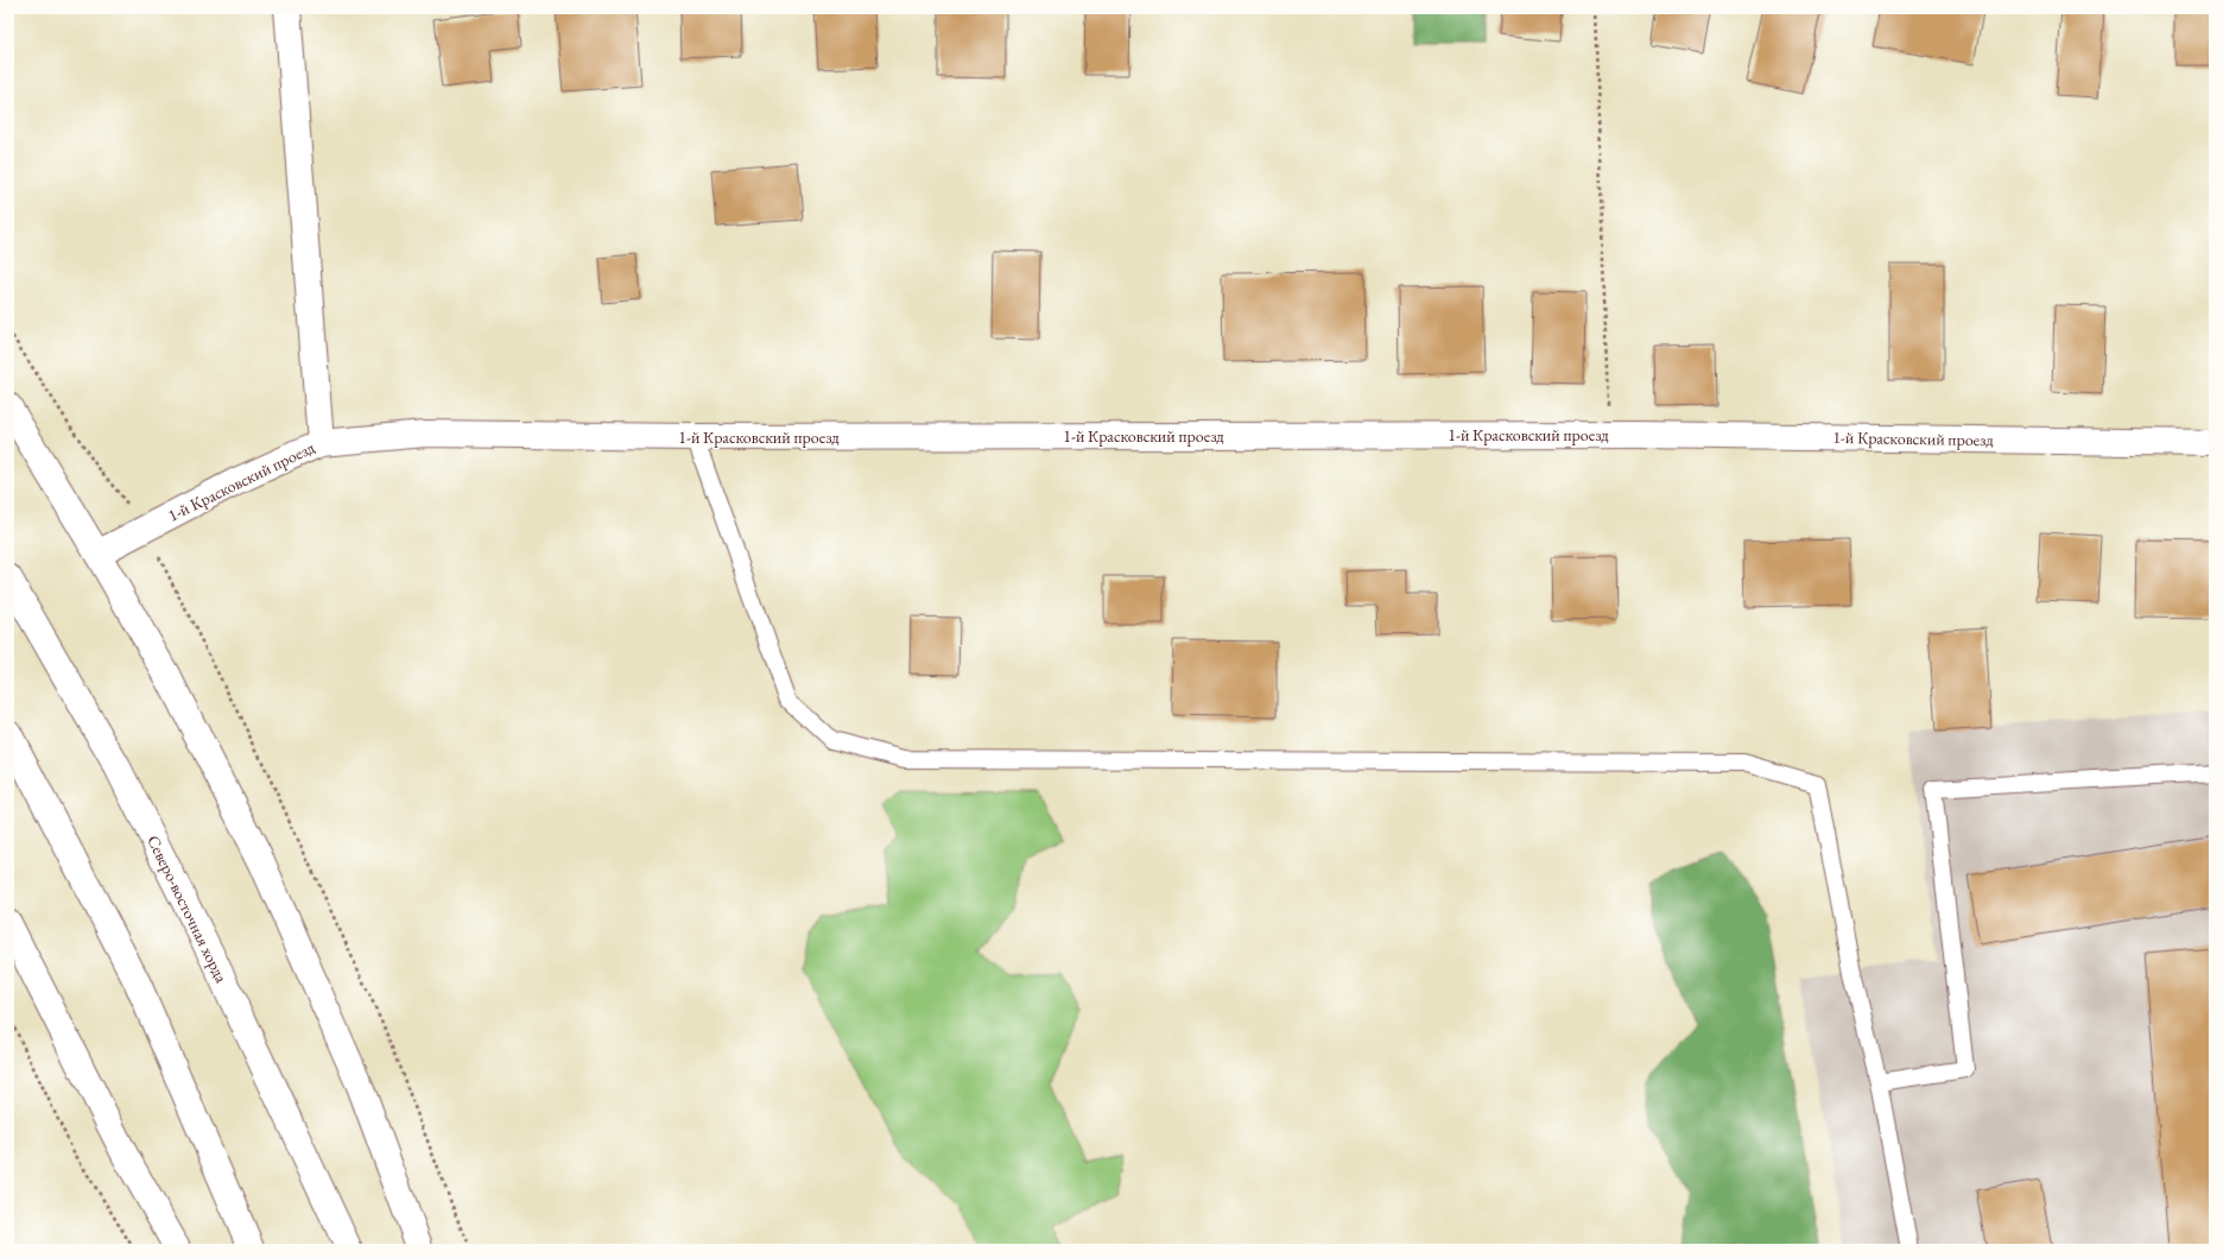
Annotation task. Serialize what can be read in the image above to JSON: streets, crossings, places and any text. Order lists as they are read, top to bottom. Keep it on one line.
{"streets":{"main road":["1-й Красковский проезд","Северо-восточная хорда"]}}
